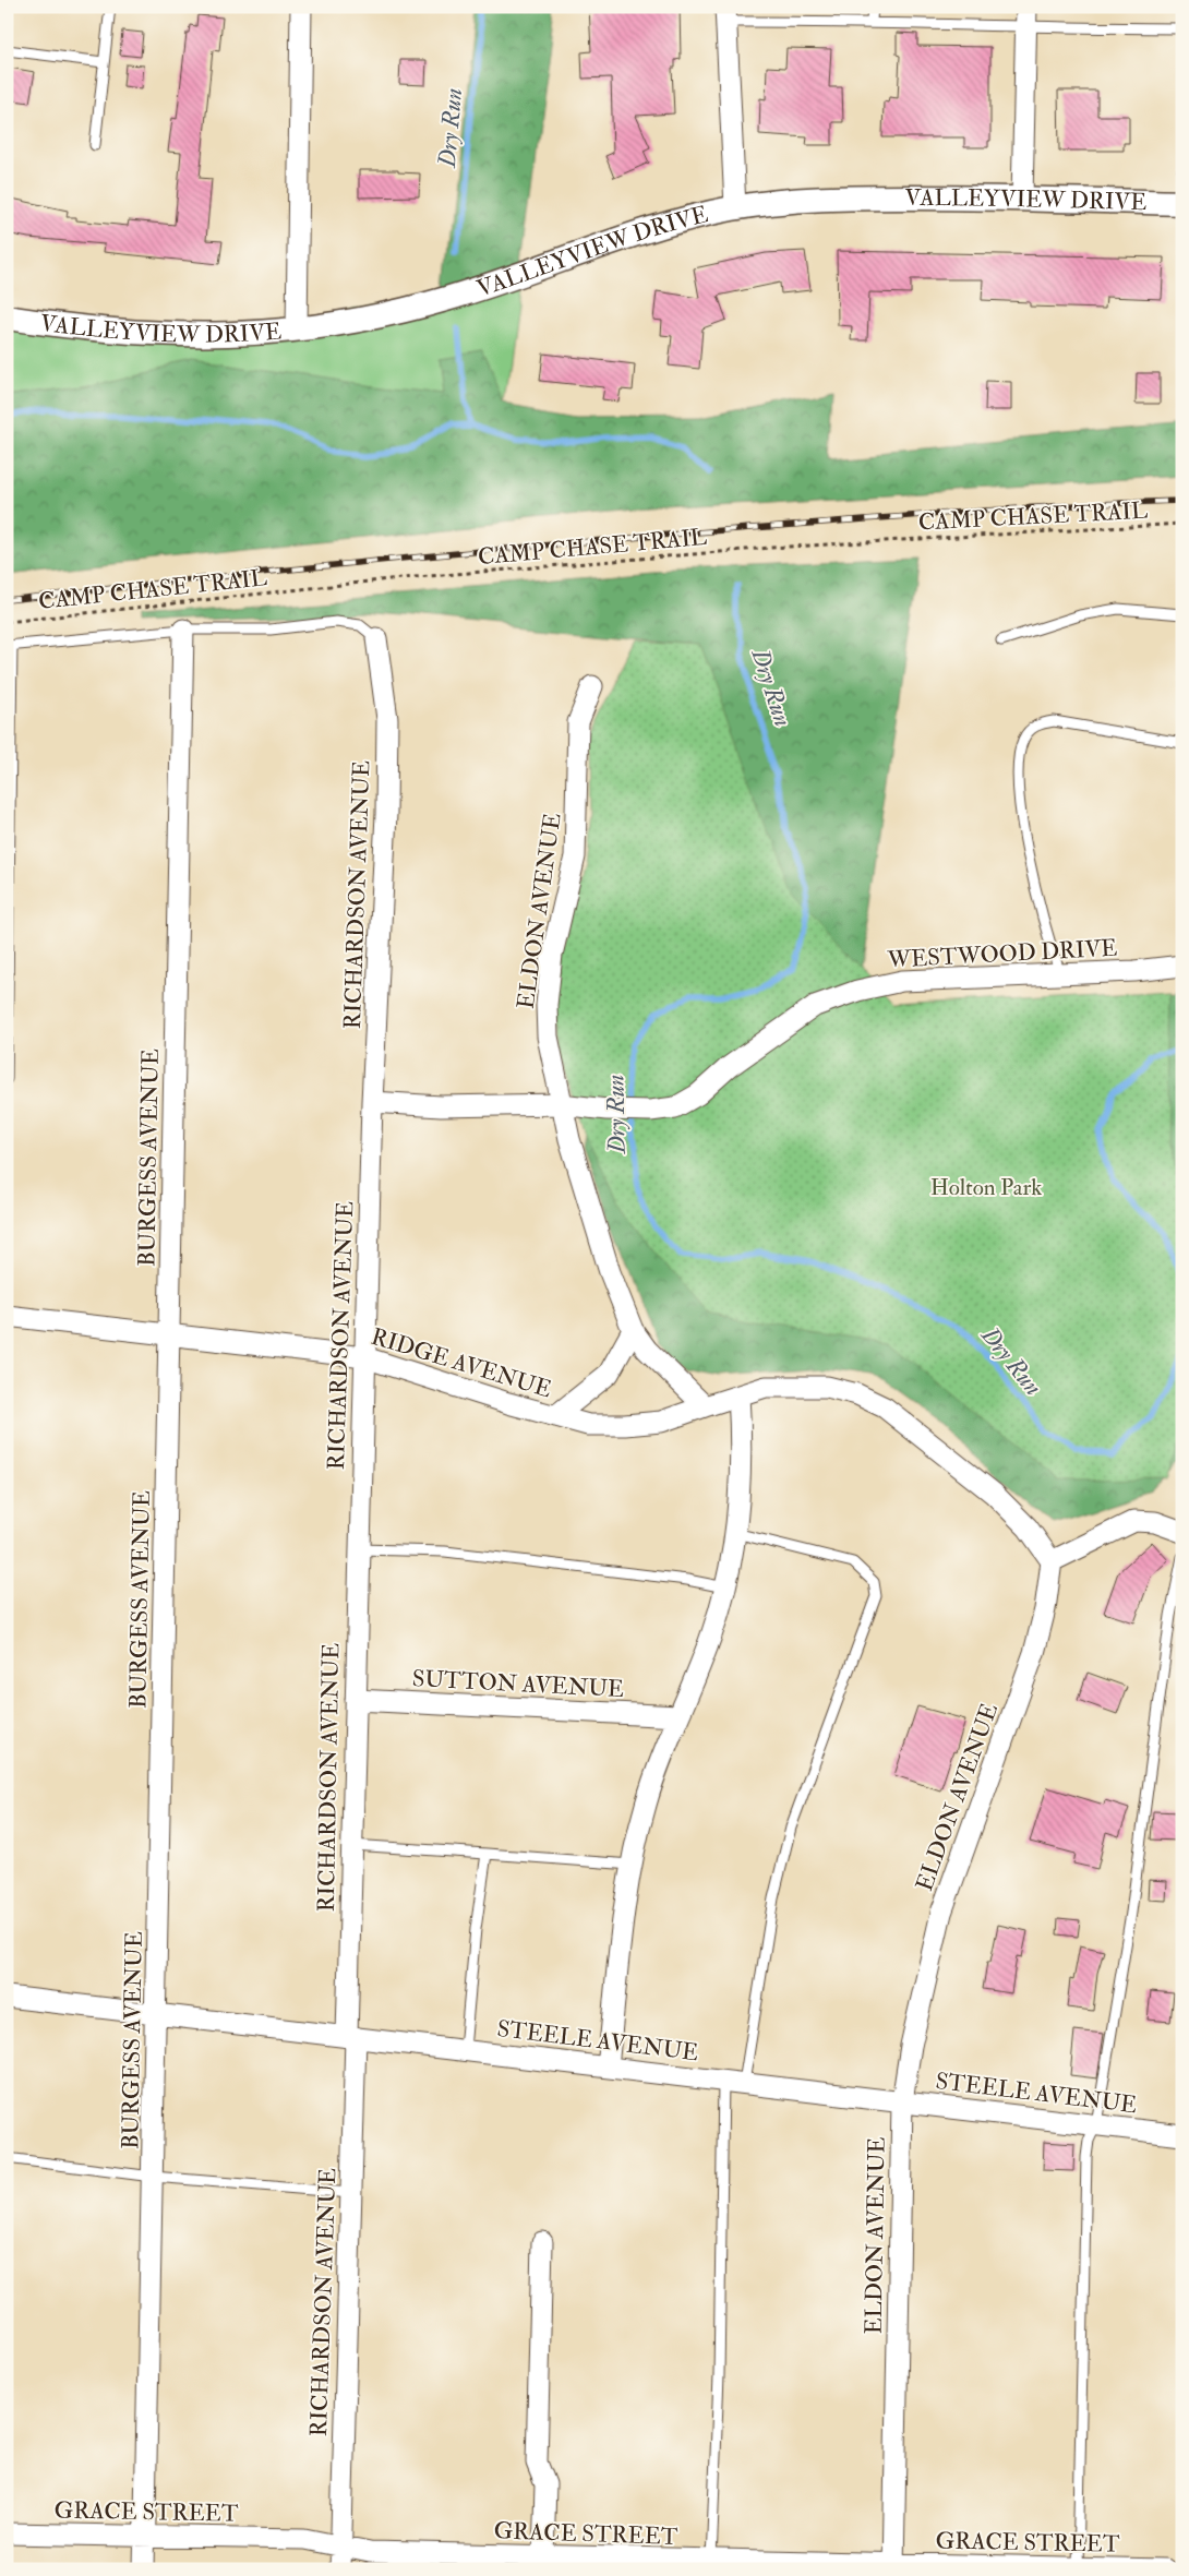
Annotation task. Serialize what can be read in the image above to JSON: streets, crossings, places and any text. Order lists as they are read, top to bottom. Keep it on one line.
{"streets":{"street":["VALLEYVIEW DRIVE","RICHARDSON AVENUE","ELDON AVENUE","WESTWOOD DRIVE","BURGESS AVENUE","RIDGE AVENUE","SUTTON AVENUE","STEELE AVENUE","GRACE STREET"],"path":["CAMP CHASE TRAIL"]},"crossings":[["RICHARDSON AVENUE","WESTWOOD DRIVE"],["RICHARDSON AVENUE","RIDGE AVENUE"],["RICHARDSON AVENUE","SUTTON AVENUE"],["RICHARDSON AVENUE","STEELE AVENUE"],["RICHARDSON AVENUE","GRACE STREET"],["ELDON AVENUE","WESTWOOD DRIVE"],["ELDON AVENUE","RIDGE AVENUE"],["ELDON AVENUE","STEELE AVENUE"],["ELDON AVENUE","GRACE STREET"],["BURGESS AVENUE","RIDGE AVENUE"],["BURGESS AVENUE","STEELE AVENUE"],["BURGESS AVENUE","GRACE STREET"]],"water":["Dry Run"],"parks":["Holton Park"]}
